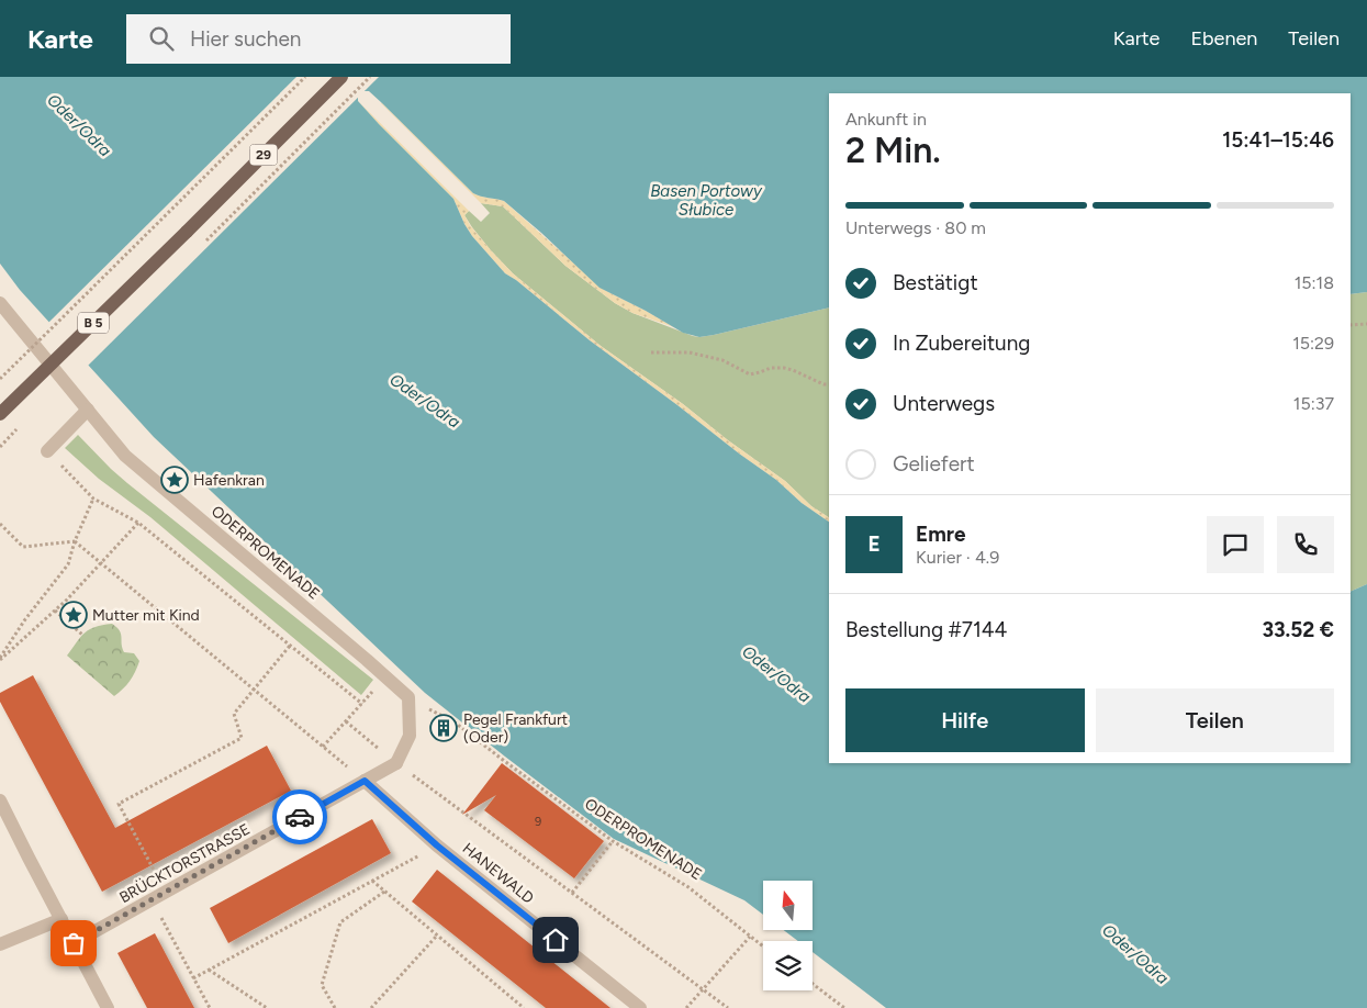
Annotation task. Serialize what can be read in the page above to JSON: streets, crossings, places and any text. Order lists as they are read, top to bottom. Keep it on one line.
{"streets":{"main road":["29","B 5"],"street":["ODERPROMENADE","BRÜCKTORSTRASSE","HANEWALD"]},"crossings":[["29","B 5"],["BRÜCKTORSTRASSE","HANEWALD"]],"water":["Oder/Odra","Basen Portowy Słubice"],"places":{"place":["Hafenkran","Mutter mit Kind"],"building":["Pegel Frankfurt (Oder)"]},"house_numbers":["9"],"north":"top","page":{"header":"Karte","search":"Hier suchen","nav":["Karte","Ebenen","Teilen"],"heading":["2 Min.","Ankunft in","15:41–15:46"],"panel":["Emre","Kurier · 4.9","Bestellung #7144","33.52 €"],"bar":"Unterwegs · 80 m","list":[["Bestätigt","15:18"],["In Zubereitung","15:29"],["Unterwegs","15:37"],"Geliefert"],"round":"E","buttons":["Hilfe","Teilen"]}}
